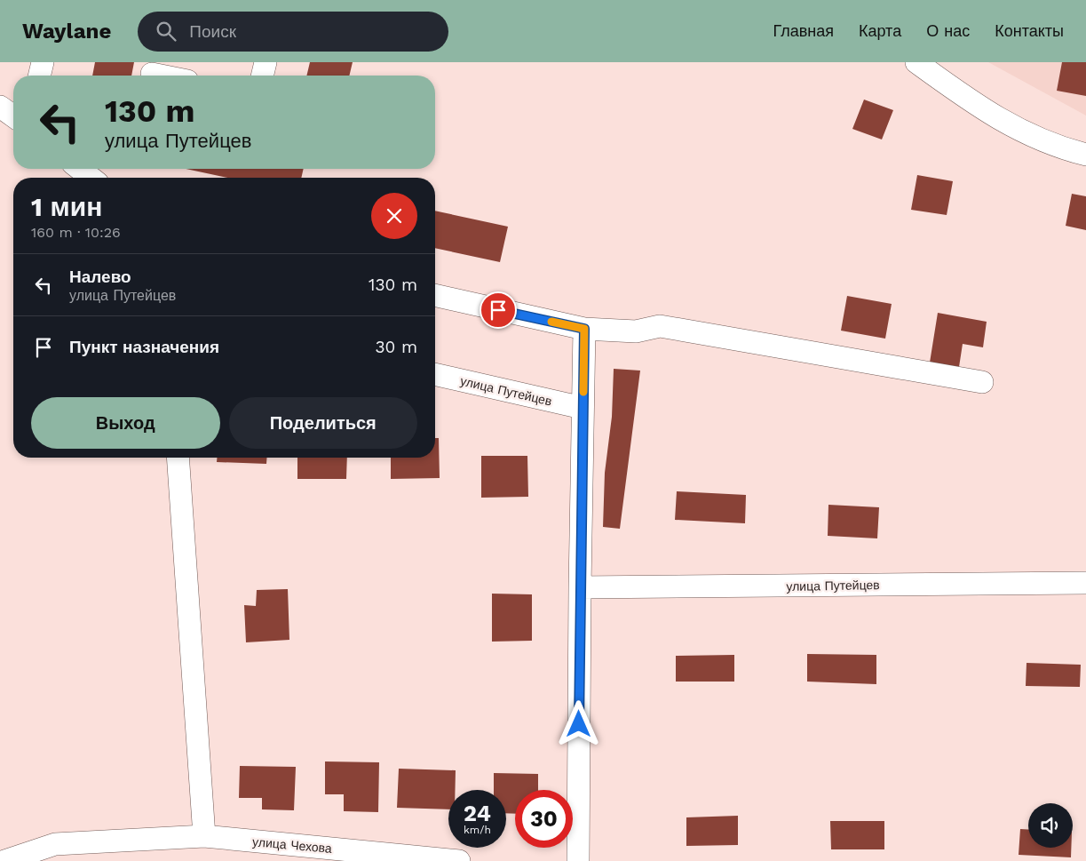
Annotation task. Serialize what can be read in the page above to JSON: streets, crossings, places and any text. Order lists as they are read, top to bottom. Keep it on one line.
{"streets":{"street":["улица Путейцев","улица Чехова"]},"page":{"header":"Waylane","search":"Поиск","nav":["Главная","Карта","О нас","Контакты"],"turn":["130 m","улица Путейцев"],"heading":["1 мин","160 m · 10:26"],"list":[{"name":"Налево","note":"улица Путейцев","value":"130 m"},{"name":"Пункт назначения","value":"30 m"}],"buttons":["Выход","Поделиться"],"speed":"24 km/h","limit":"30"}}
